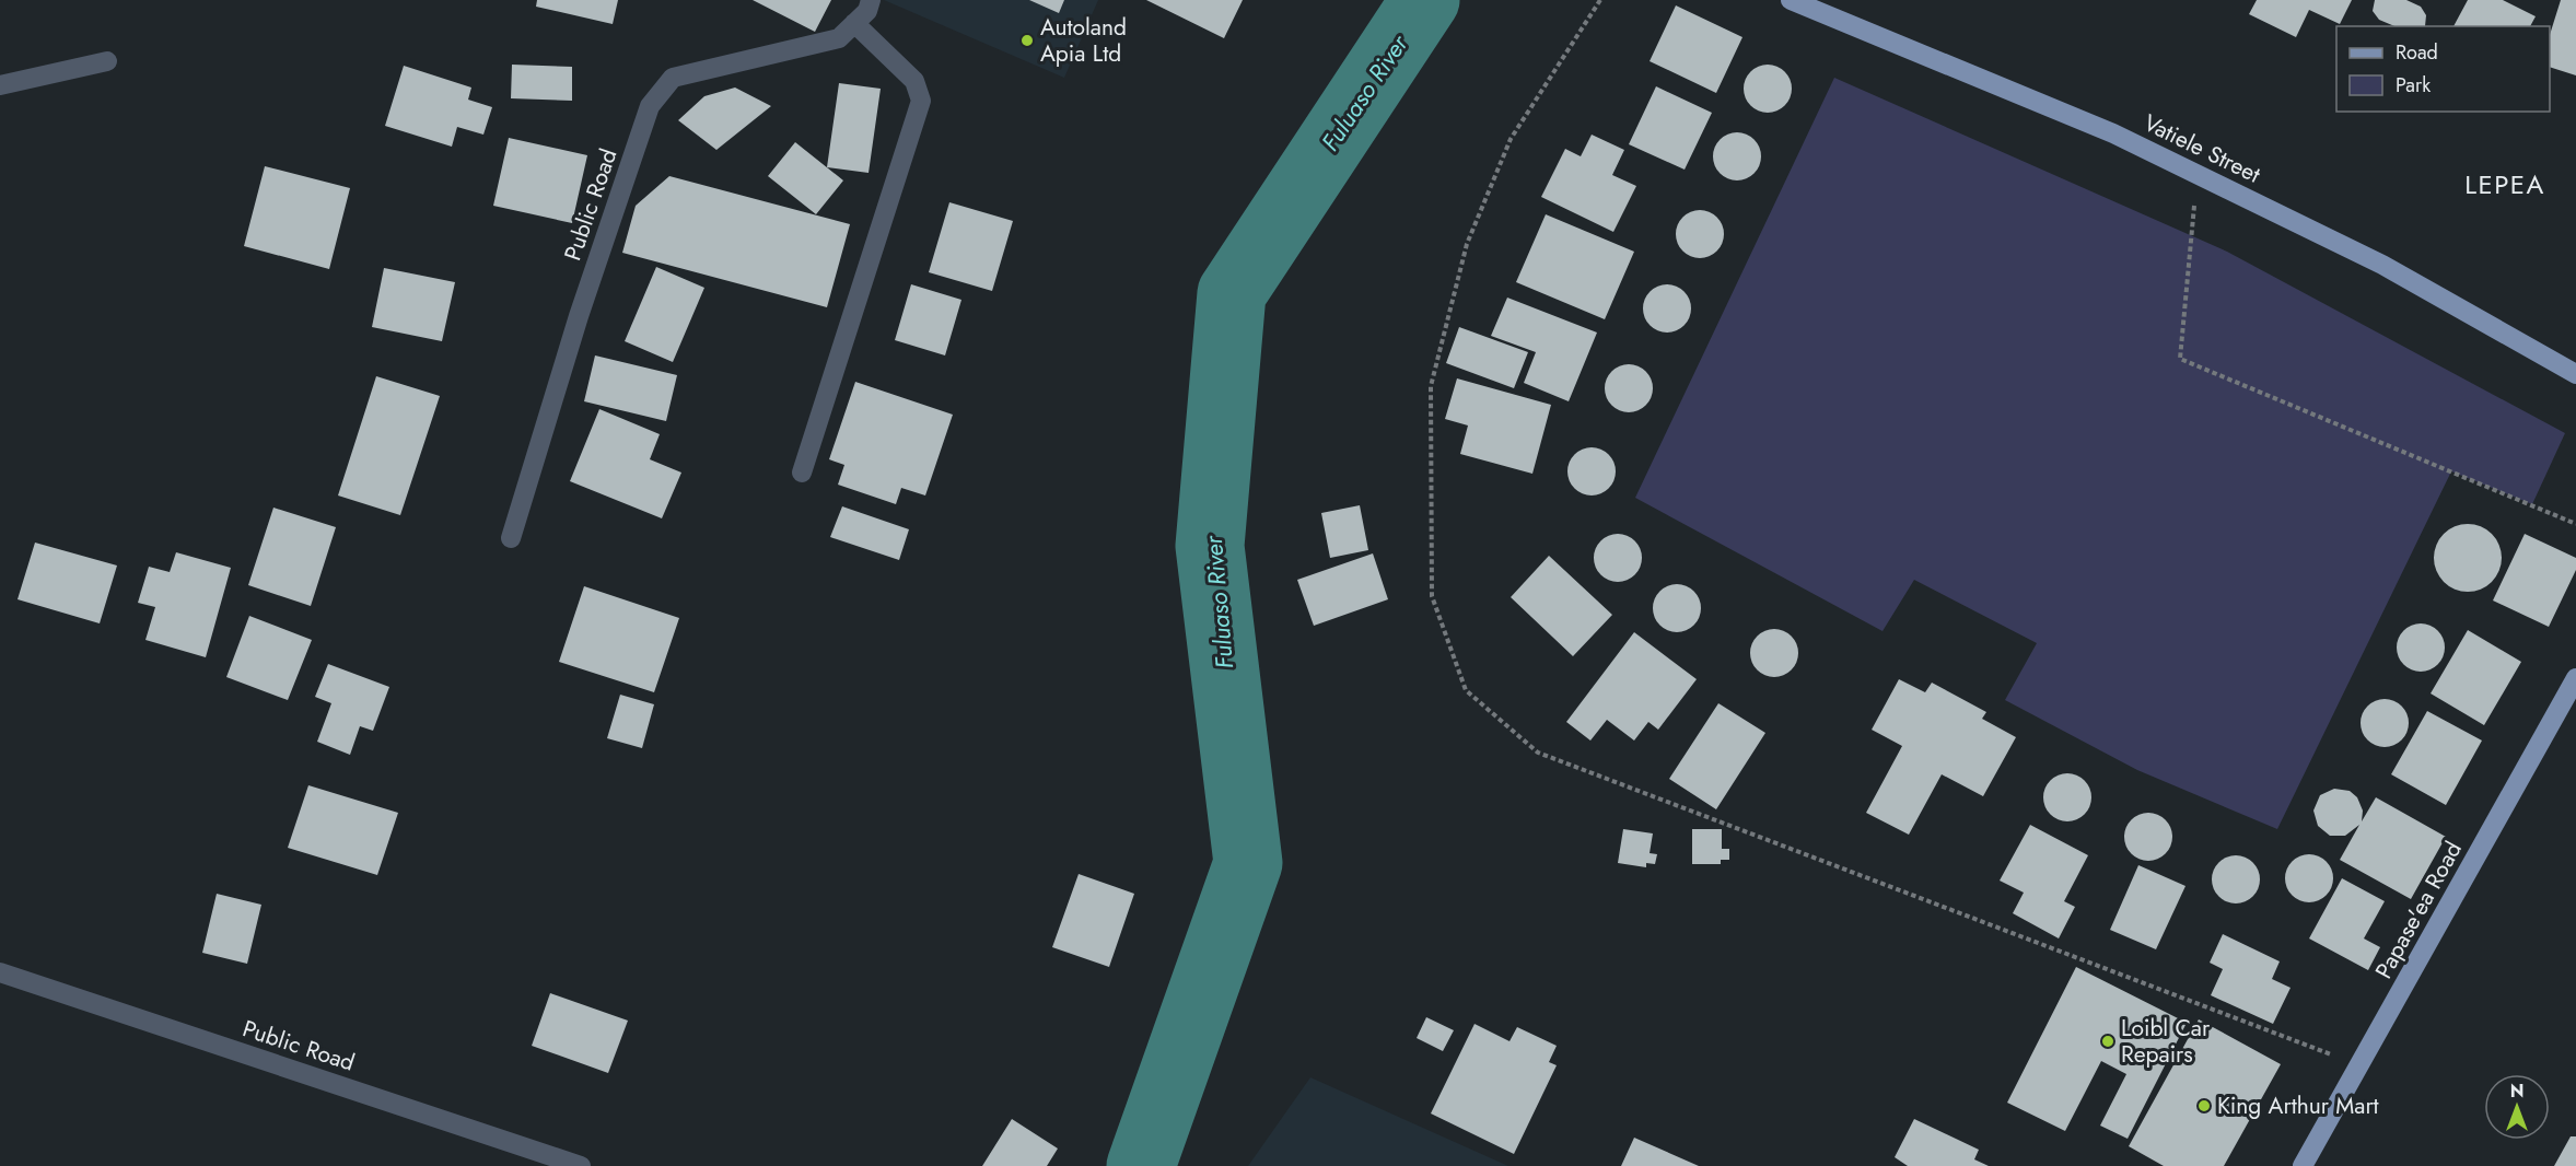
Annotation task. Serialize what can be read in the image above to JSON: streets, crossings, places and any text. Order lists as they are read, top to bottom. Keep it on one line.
{"streets":{"main road":["Vatiele Street","Papase'ea Road"],"street":["Public Road"]},"districts":["LEPEA"],"water":["Fuluaso River"],"places":["Autoland Apia Ltd","Loibl Car Repairs","King Arthur Mart"],"legend":["Road","Park"],"north":"top"}
